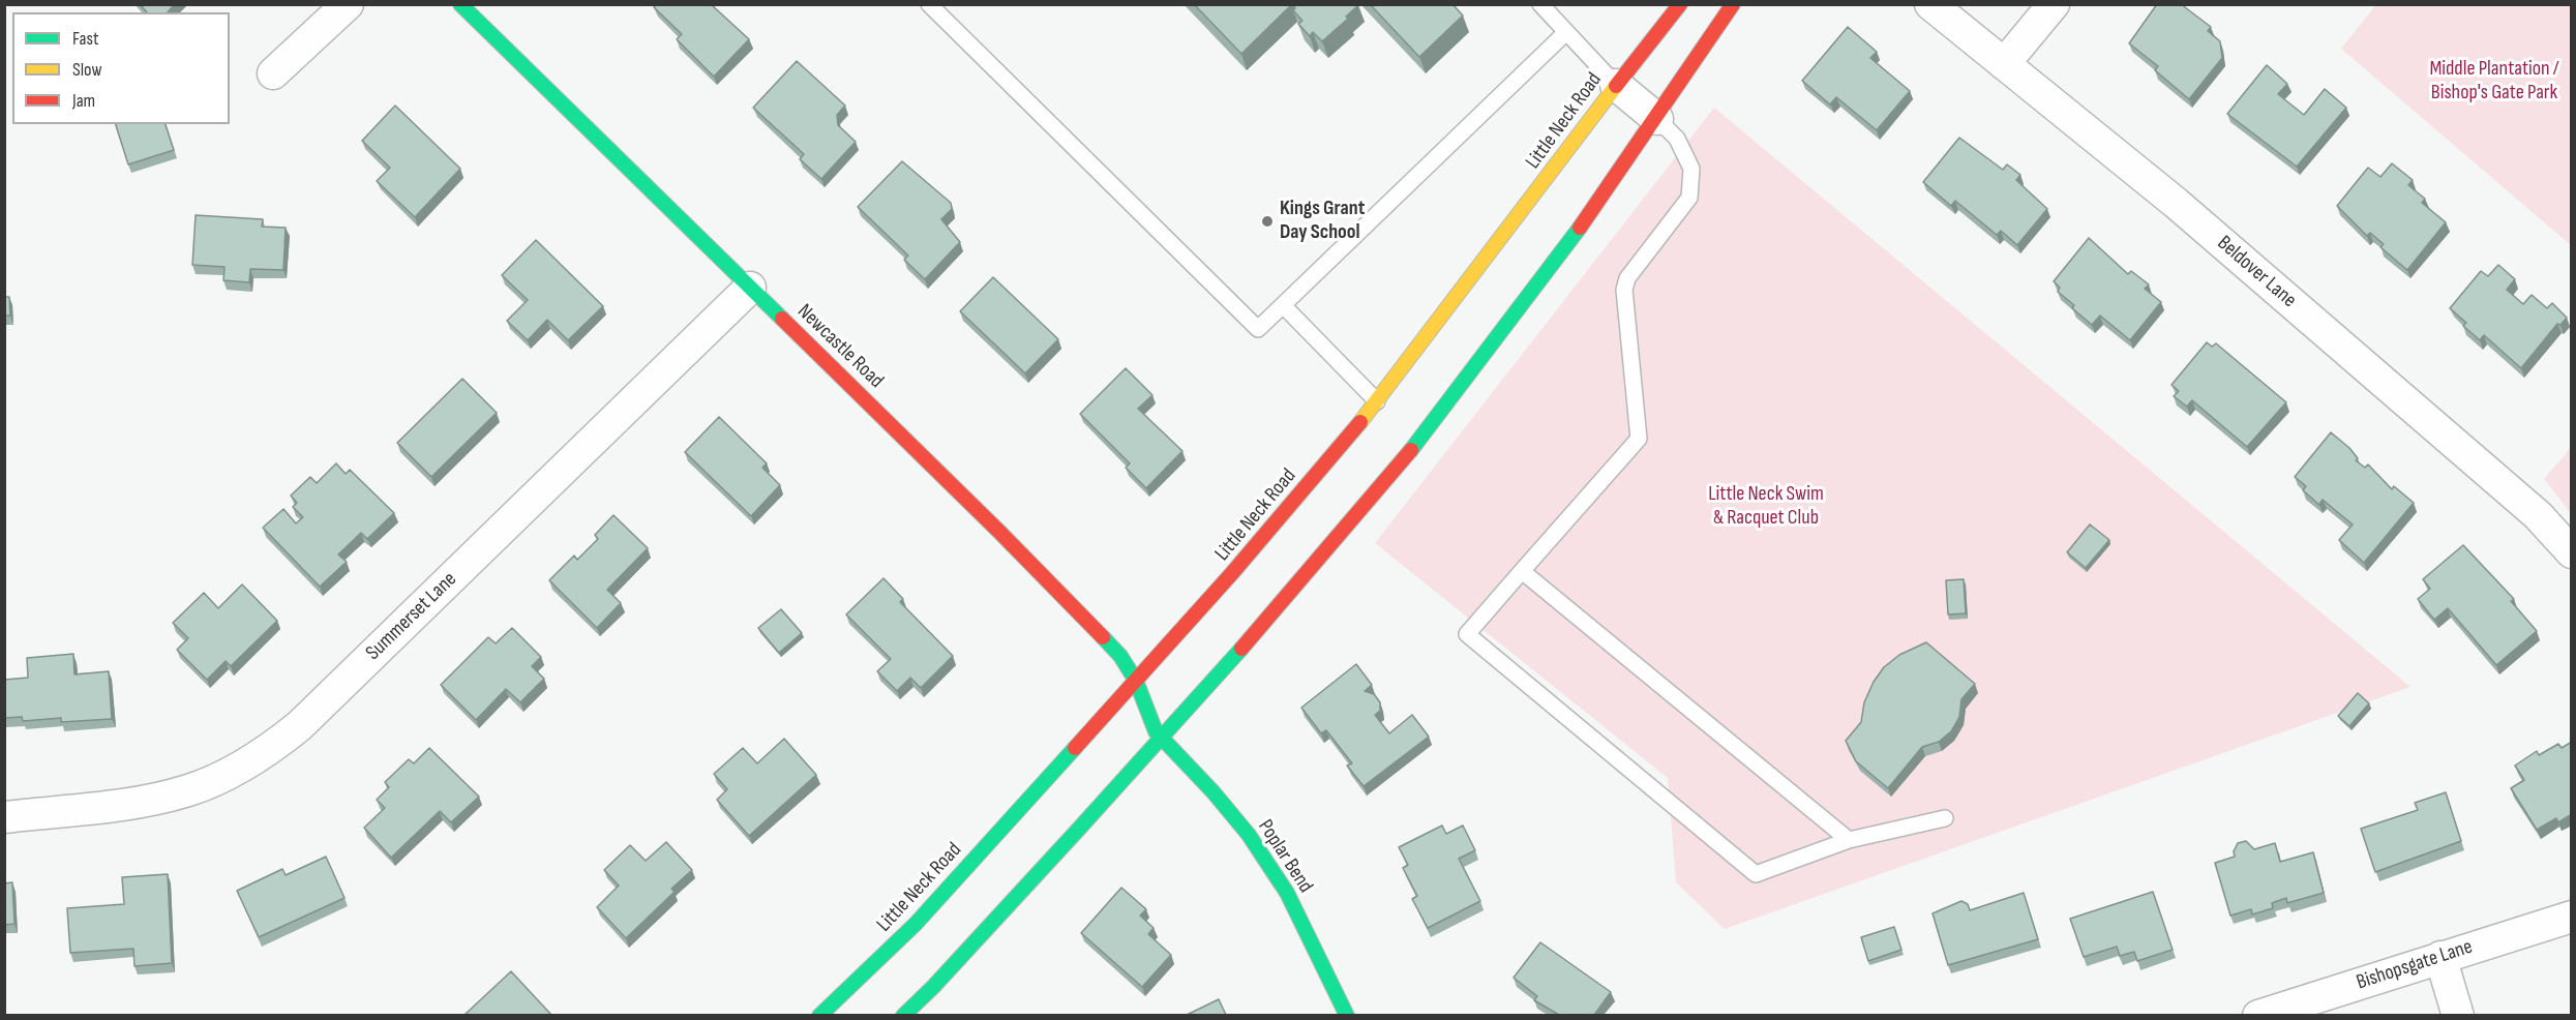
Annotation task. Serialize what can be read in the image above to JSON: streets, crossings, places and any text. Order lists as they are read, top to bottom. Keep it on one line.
{"streets":{"street":["Little Neck Road","Beldover Lane","Newcastle Road","Summerset Lane","Poplar Bend","Bishopsgate Lane"]},"crossings":[["Little Neck Road","Newcastle Road"],["Newcastle Road","Summerset Lane"],["Newcastle Road","Poplar Bend"]],"parks":["Middle Plantation / Bishop's Gate Park","Little Neck Swim & Racquet Club"],"places":["Kings Grant Day School"],"legend":["Fast","Slow","Jam"]}
